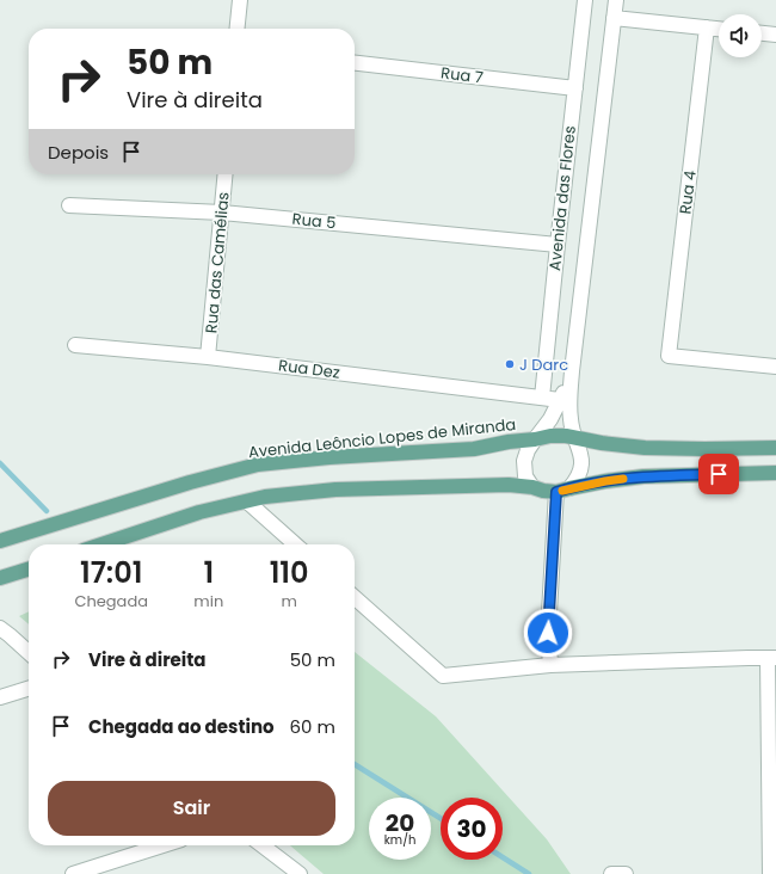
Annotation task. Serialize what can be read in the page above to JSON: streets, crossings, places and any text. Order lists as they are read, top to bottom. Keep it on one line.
{"streets":{"main road":["Avenida Leôncio Lopes de Miranda"],"street":["Rua 7","Rua 4","Avenida das Flores","Rua 5","Rua das Camélias","Rua Dez"]},"crossings":[["Rua 7","Avenida das Flores"],["Avenida das Flores","Rua 5"],["Avenida das Flores","Rua Dez"],["Rua 5","Rua das Camélias"],["Rua das Camélias","Rua Dez"]],"places":["J Darc"],"page":{"turn":["50 m","Vire à direita"],"then":"Depois","eta":["17:01","Chegada","1","min","110","m"],"list":[{"name":"Vire à direita","value":"50 m"},{"name":"Chegada ao destino","value":"60 m"}],"buttons":"Sair","speed":"20 km/h","limit":"30"}}
